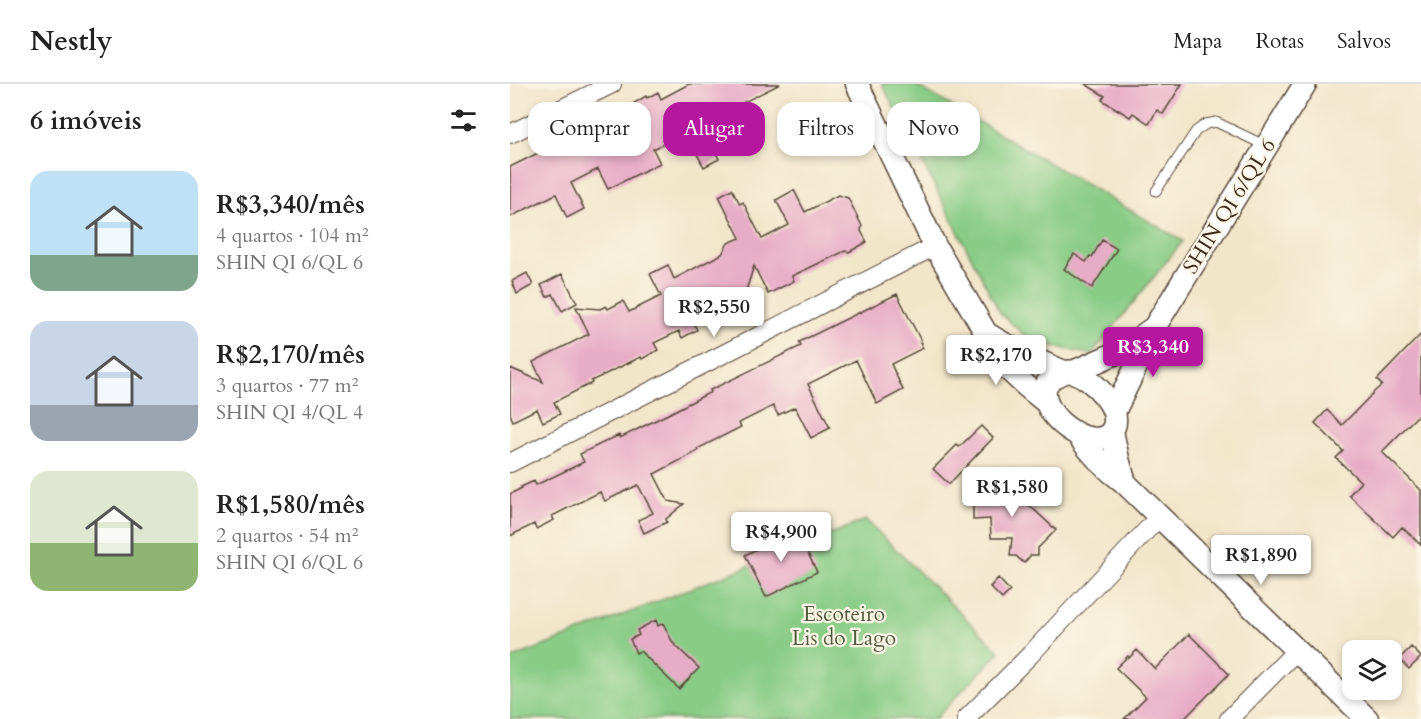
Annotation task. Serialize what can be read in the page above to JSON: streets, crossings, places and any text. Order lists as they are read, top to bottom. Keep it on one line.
{"streets":{"street":["SHIN QI 6/QL 6"]},"parks":["Escoteiro Lis do Lago"],"page":{"header":"Nestly","nav":["Mapa","Rotas","Salvos"],"heading":"6 imóveis","chip":["Comprar","Alugar","Filtros","Novo"],"list":[{"name":"R$3,340/mês","note":"4 quartos · 104 m² · SHIN QI 6/QL 6"},{"name":"R$2,170/mês","note":"3 quartos · 77 m² · SHIN QI 4/QL 4"},{"name":"R$1,580/mês","note":"2 quartos · 54 m² · SHIN QI 6/QL 6"}],"price":["R$2,550","R$3,340","R$2,170","R$1,580","R$4,900","R$1,890"]}}
